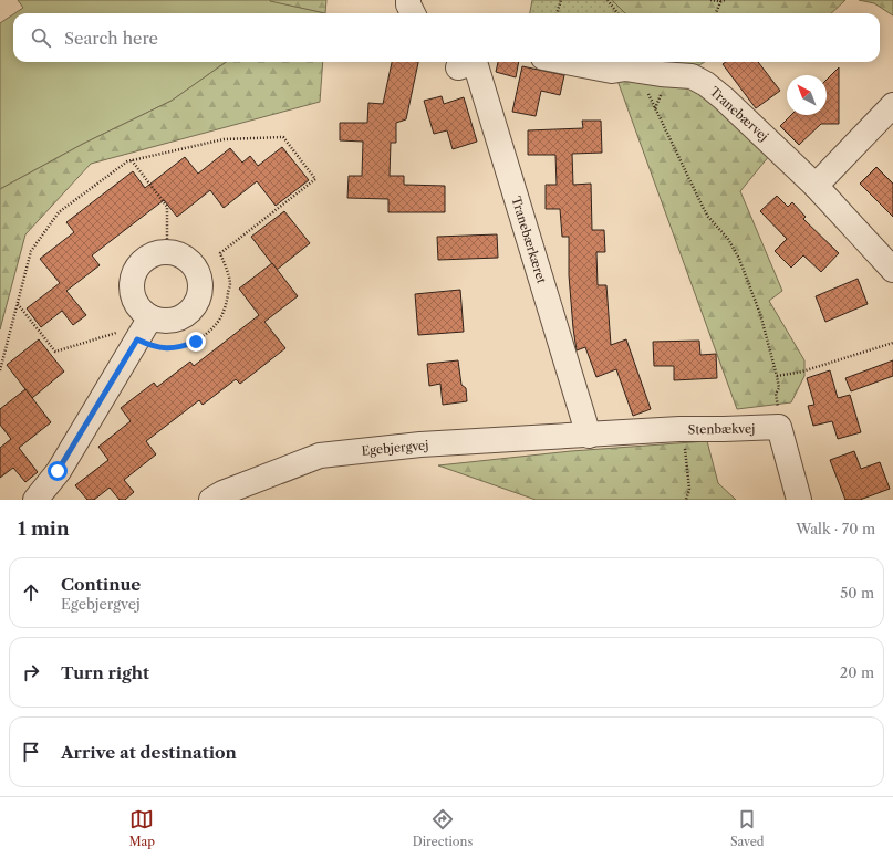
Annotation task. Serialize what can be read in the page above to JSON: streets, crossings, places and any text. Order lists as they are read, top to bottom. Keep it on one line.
{"streets":{"street":["Tranebærvej","Tranebærkæret","Stenbækvej","Egebjergvej"]},"crossings":[["Tranebærkæret","Stenbækvej"],["Tranebærkæret","Egebjergvej"],["Stenbækvej","Egebjergvej"]],"north":"top left","page":{"search":"Search here","heading":["1 min","Walk · 70 m"],"list":[["Continue","Egebjergvej","50 m"],["Turn right","20 m"],"Arrive at destination"],"nav":["Map","Directions","Saved"]}}
